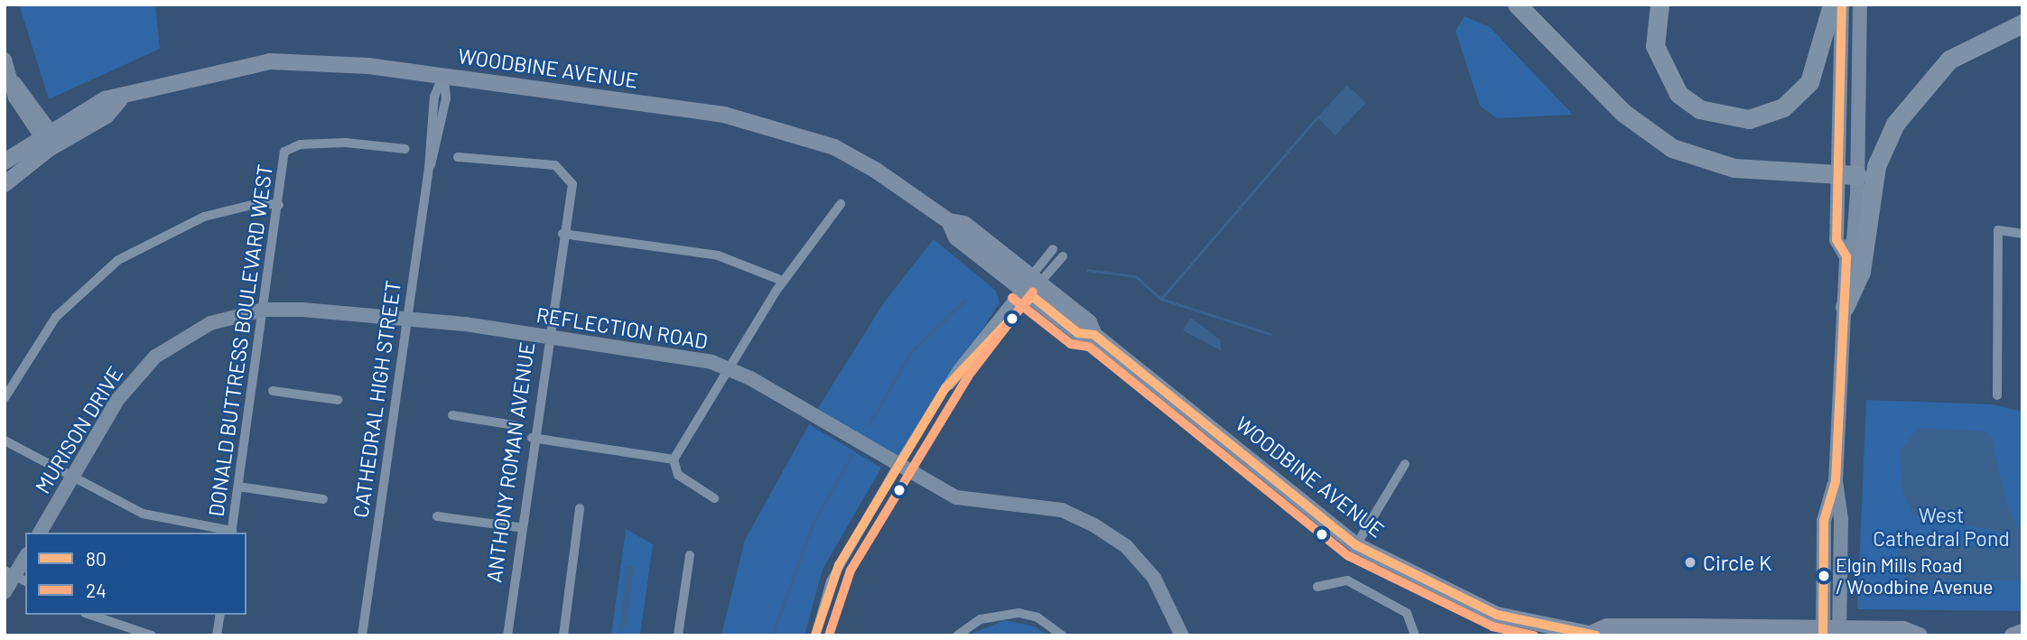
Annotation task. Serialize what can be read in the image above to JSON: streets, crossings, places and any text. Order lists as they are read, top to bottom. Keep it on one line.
{"streets":{"main road":["WOODBINE AVENUE"],"street":["REFLECTION ROAD","DONALD BUTTRESS BOULEVARD WEST","CATHEDRAL HIGH STREET","MURISON DRIVE","ANTHONY ROMAN AVENUE"]},"crossings":[["WOODBINE AVENUE","CATHEDRAL HIGH STREET"],["REFLECTION ROAD","DONALD BUTTRESS BOULEVARD WEST"],["REFLECTION ROAD","CATHEDRAL HIGH STREET"],["REFLECTION ROAD","MURISON DRIVE"],["REFLECTION ROAD","ANTHONY ROMAN AVENUE"],["DONALD BUTTRESS BOULEVARD WEST","MURISON DRIVE"]],"parks":["West Cathedral Pond"],"places":["Circle K","Elgin Mills Road / Woodbine Avenue"],"lines":["transit line 80","transit line 24"],"legend":["80","24"]}
